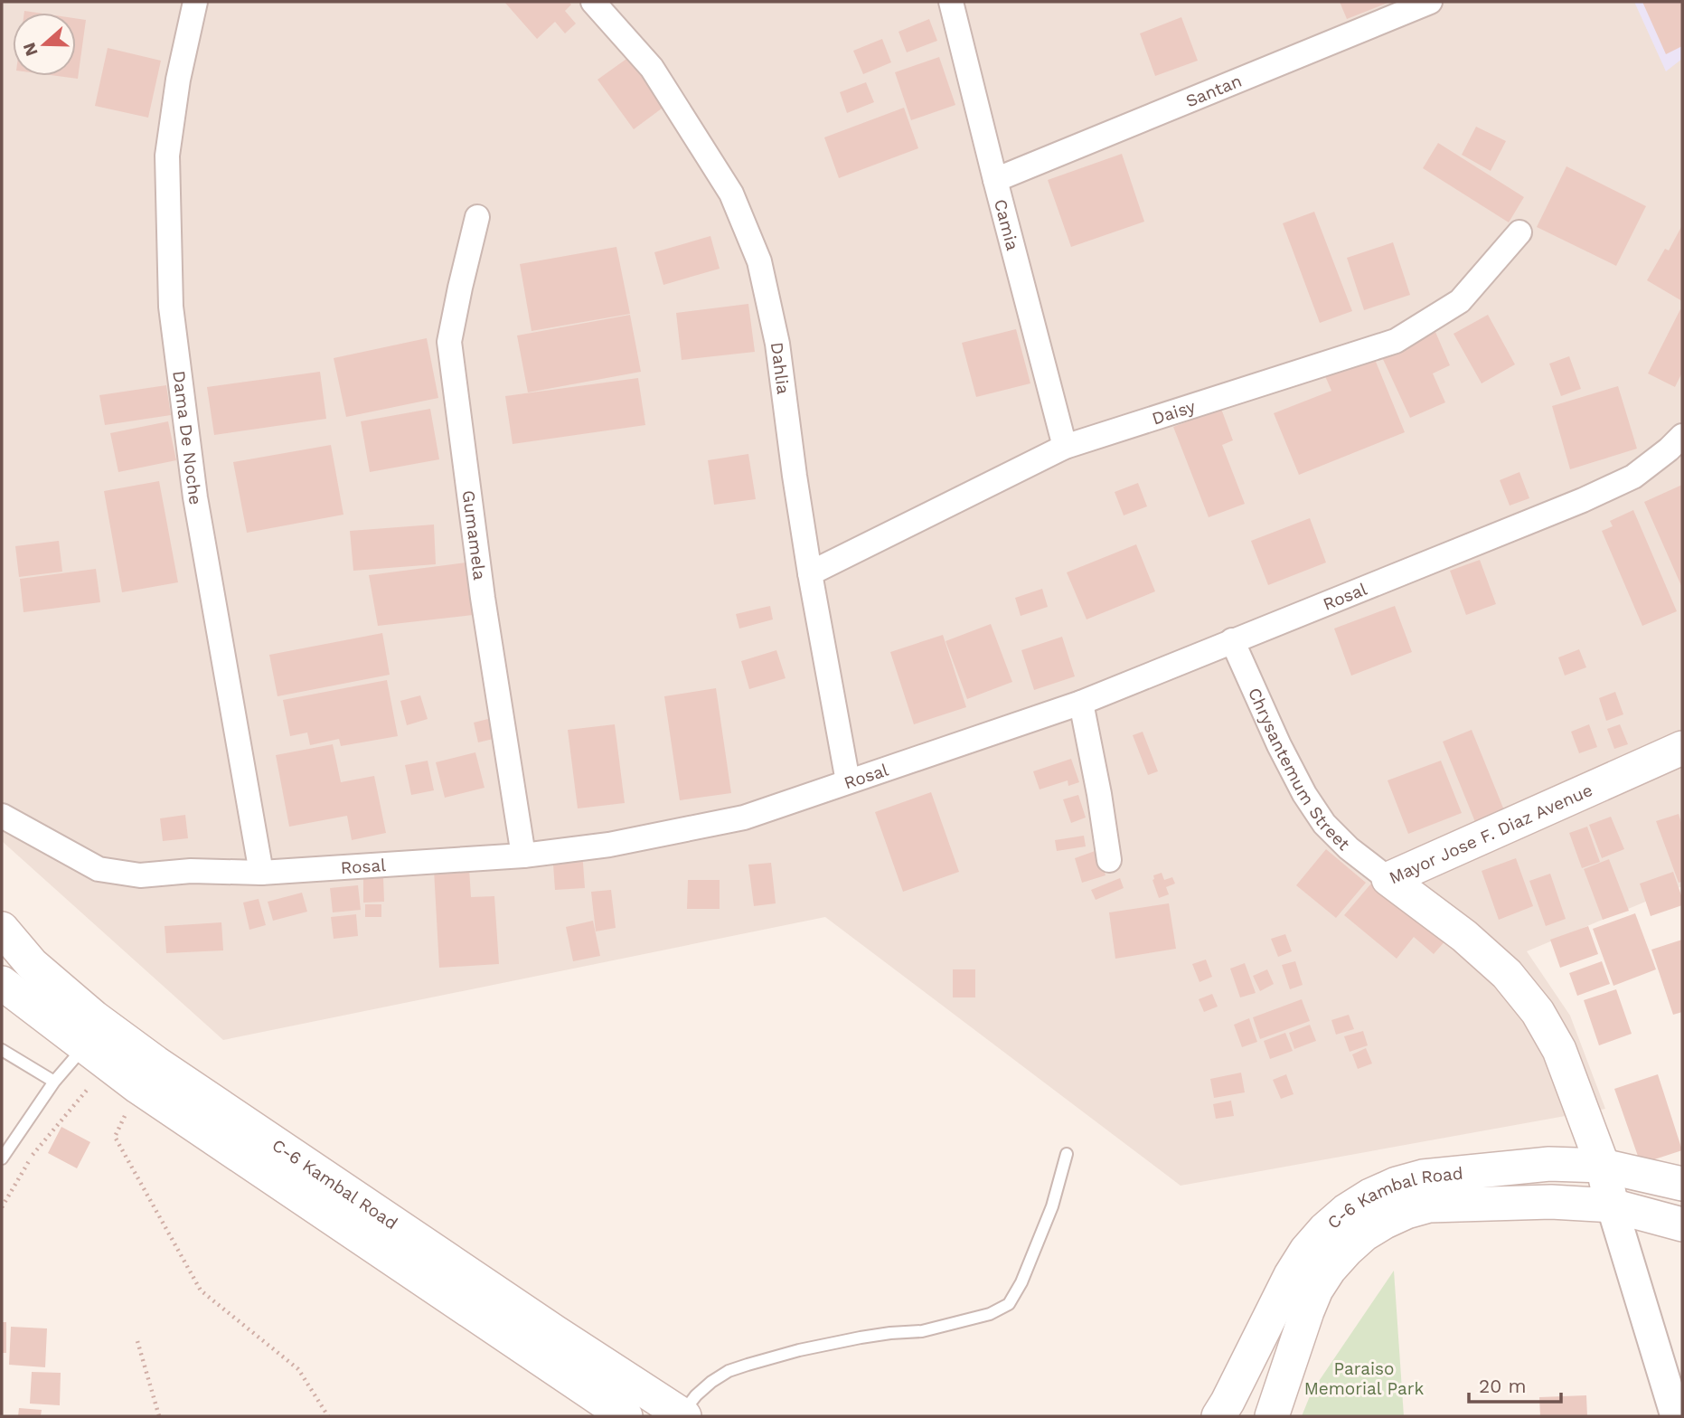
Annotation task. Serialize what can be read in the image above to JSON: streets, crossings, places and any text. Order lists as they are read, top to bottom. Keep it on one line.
{"streets":{"main road":["Mayor Jose F. Diaz Avenue","C-6 Kambal Road"],"street":["Santan","Camia","Dahlia","Daisy","Dama De Noche","Gumamela","Rosal","Chrysantemum Street"]},"crossings":[["Santan","Camia"],["Camia","Daisy"],["Dahlia","Daisy"],["Dahlia","Rosal"],["Dama De Noche","Rosal"],["Gumamela","Rosal"],["Rosal","Chrysantemum Street"],["Chrysantemum Street","Mayor Jose F. Diaz Avenue"],["Mayor Jose F. Diaz Avenue","C-6 Kambal Road"]],"parks":["Paraiso Memorial Park"],"scale_bar":"20 m","north":"left"}
